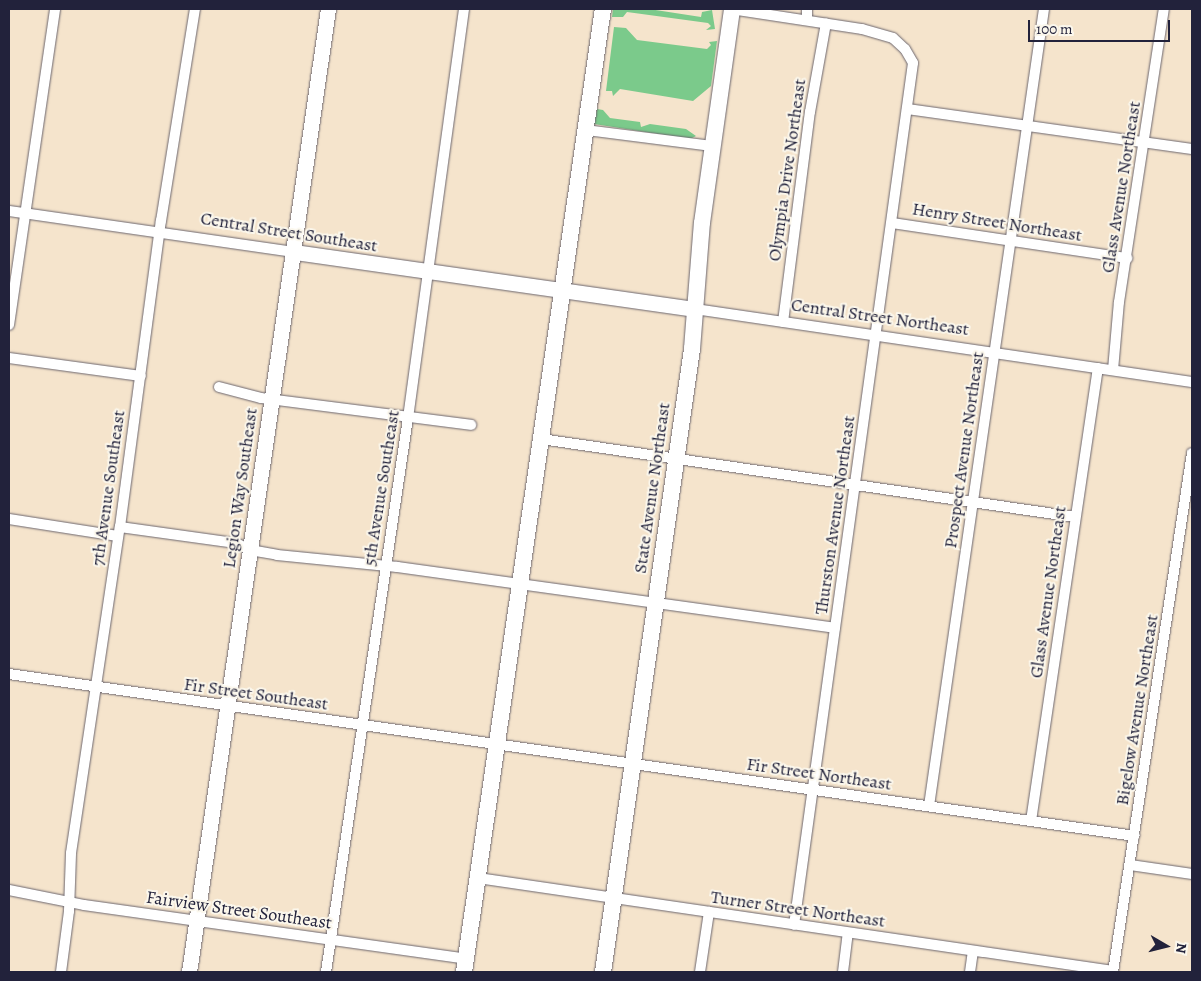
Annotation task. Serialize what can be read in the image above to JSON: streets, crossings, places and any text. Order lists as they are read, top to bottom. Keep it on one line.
{"streets":{"main road":["State Avenue Northeast"],"street":["Olympia Drive Northeast","Glass Avenue Northeast","Henry Street Northeast","Central Street Southeast","Central Street Northeast","Prospect Avenue Northeast","7th Avenue Southeast","Legion Way Southeast","5th Avenue Southeast","Thurston Avenue Northeast","Fir Street Southeast","Bigelow Avenue Northeast","Fir Street Northeast","Turner Street Northeast","Fairview Street Southeast"]},"crossings":[["Olympia Drive Northeast","Central Street Northeast"],["Olympia Drive Northeast","Thurston Avenue Northeast"],["Glass Avenue Northeast","Henry Street Northeast"],["Glass Avenue Northeast","Central Street Northeast"],["Glass Avenue Northeast","Fir Street Northeast"],["Henry Street Northeast","Prospect Avenue Northeast"],["Henry Street Northeast","Thurston Avenue Northeast"],["Central Street Southeast","Central Street Northeast"],["Central Street Southeast","7th Avenue Southeast"],["Central Street Southeast","Legion Way Southeast"],["Central Street Southeast","5th Avenue Southeast"],["Central Street Northeast","Prospect Avenue Northeast"],["Central Street Northeast","State Avenue Northeast"],["Central Street Northeast","Thurston Avenue Northeast"],["Prospect Avenue Northeast","Fir Street Northeast"],["7th Avenue Southeast","Fir Street Southeast"],["7th Avenue Southeast","Fairview Street Southeast"],["Legion Way Southeast","Fir Street Southeast"],["Legion Way Southeast","Fairview Street Southeast"],["5th Avenue Southeast","Fir Street Southeast"],["5th Avenue Southeast","Fairview Street Southeast"],["State Avenue Northeast","Fir Street Northeast"],["State Avenue Northeast","Turner Street Northeast"],["Thurston Avenue Northeast","Fir Street Northeast"],["Thurston Avenue Northeast","Turner Street Northeast"],["Fir Street Southeast","Fir Street Northeast"],["Bigelow Avenue Northeast","Fir Street Northeast"],["Bigelow Avenue Northeast","Turner Street Northeast"]],"scale_bar":"100 m","north":"right"}
